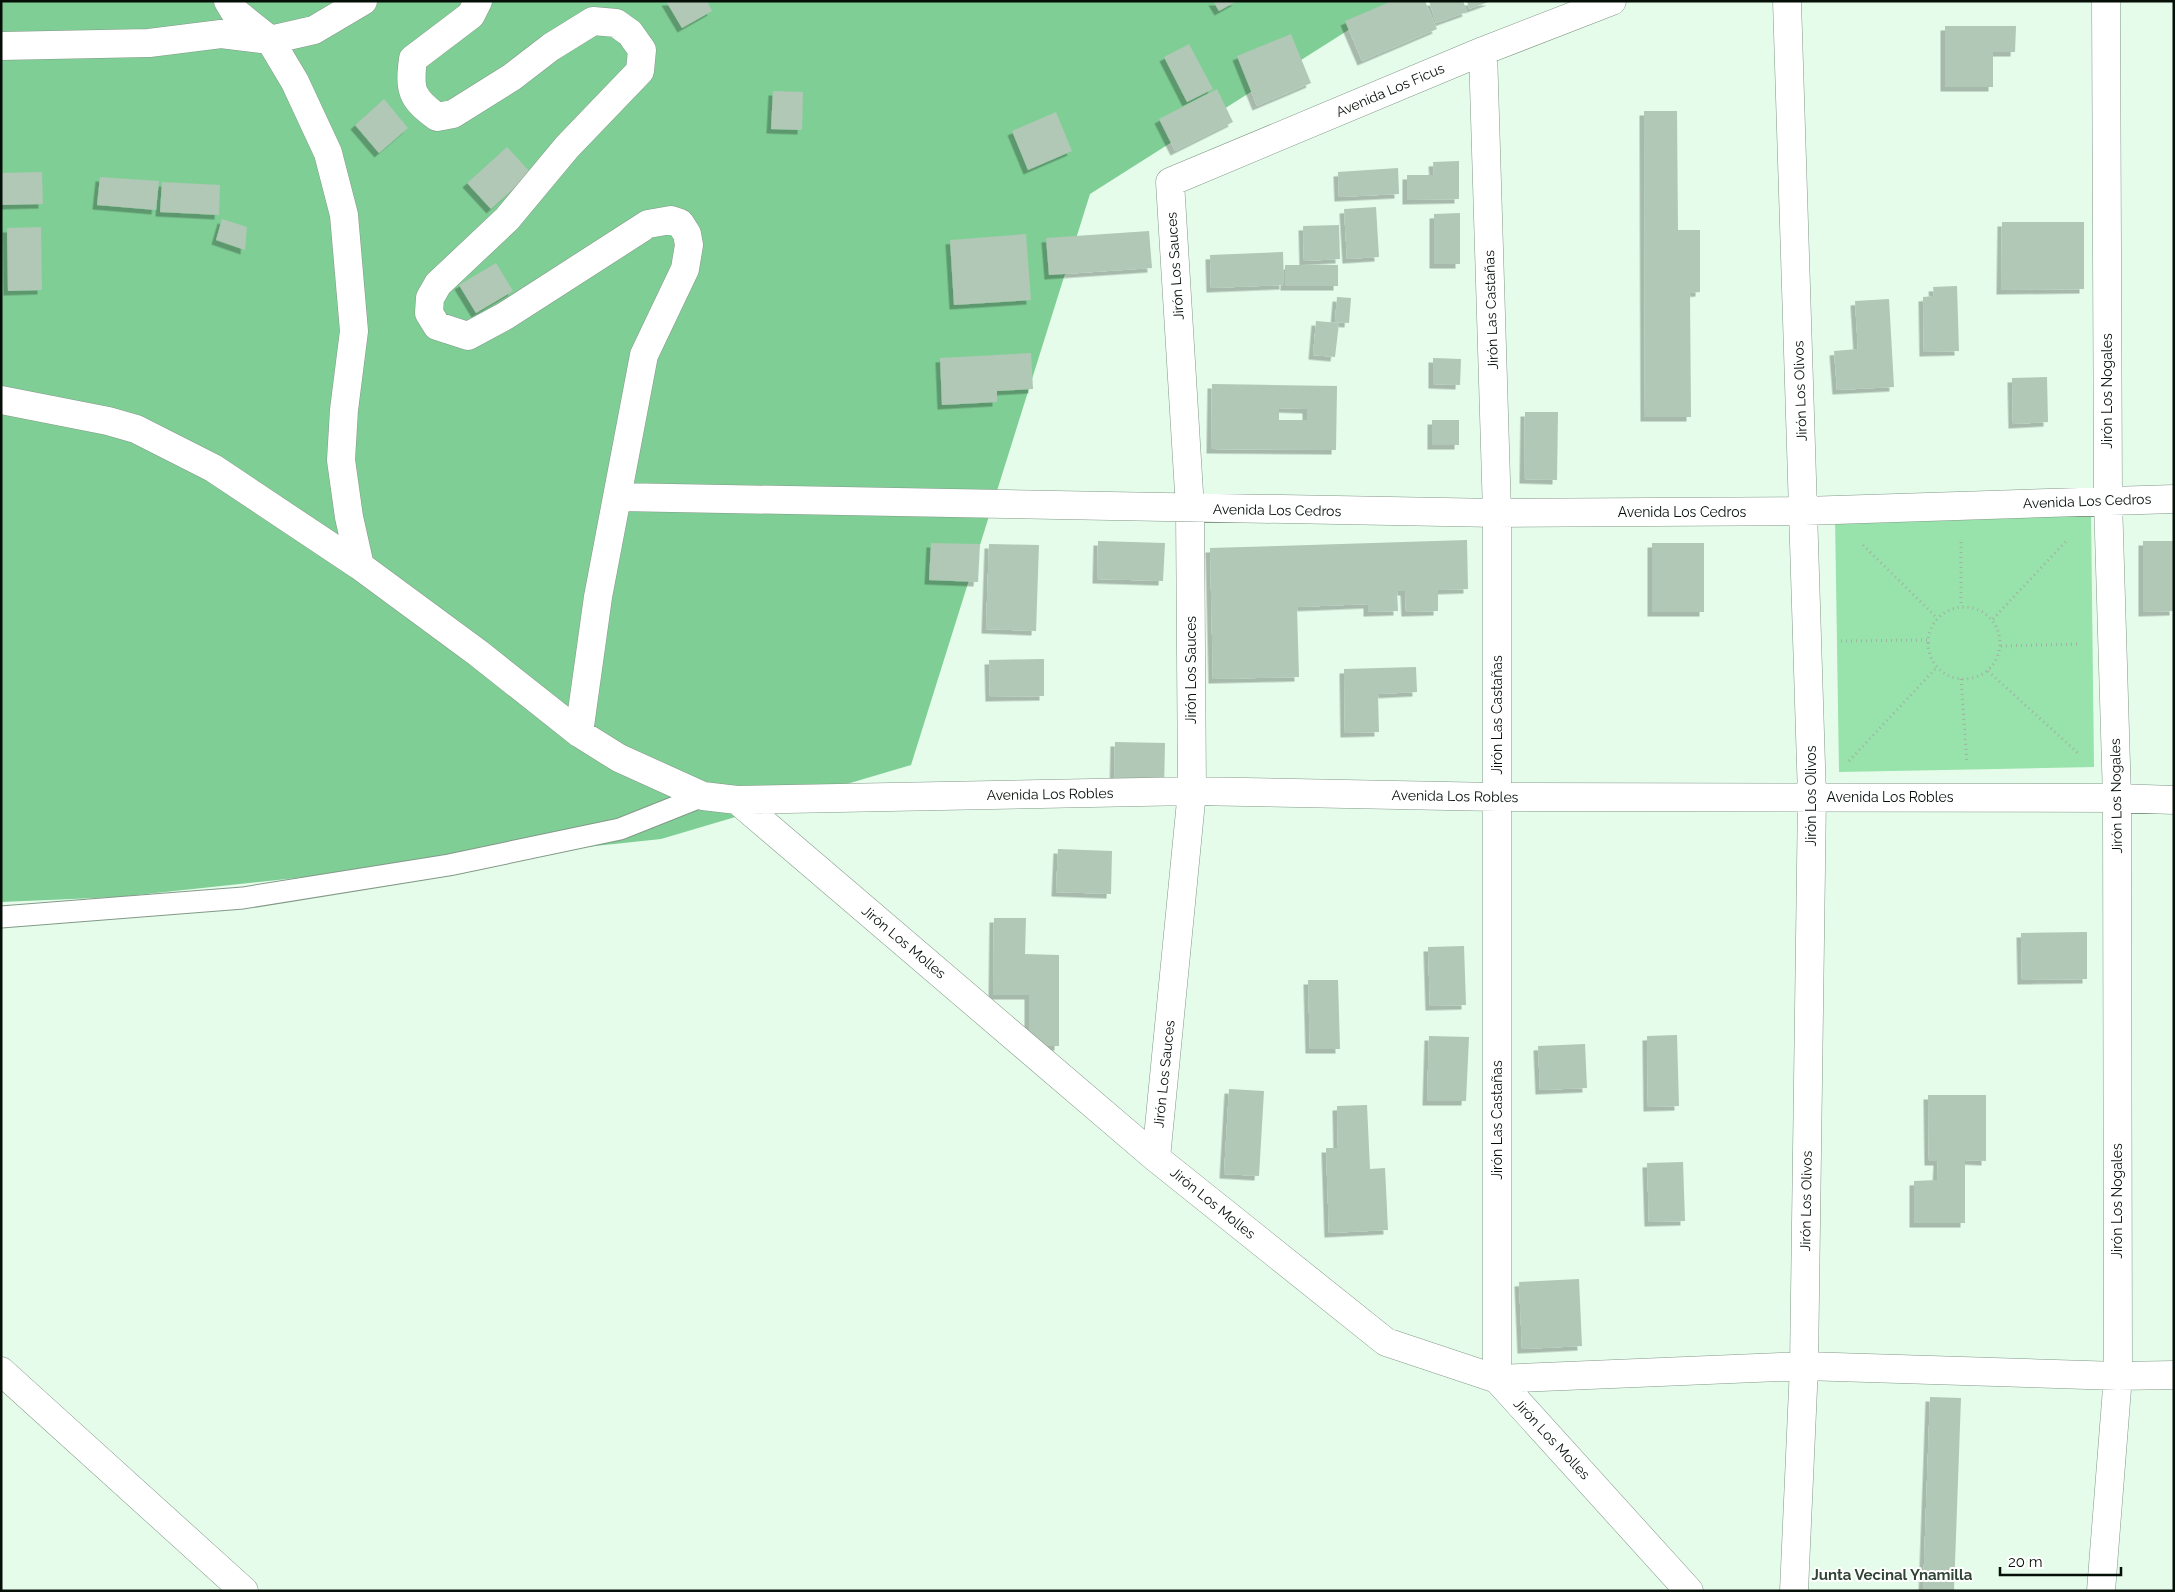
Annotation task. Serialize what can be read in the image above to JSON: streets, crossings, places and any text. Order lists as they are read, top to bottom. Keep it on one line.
{"streets":{"street":["Avenida Los Ficus","Jirón Los Sauces","Jirón Las Castañas","Jirón Los Olivos","Jirón Los Nogales","Avenida Los Cedros","Avenida Los Robles","Jirón Los Molles"]},"crossings":[["Avenida Los Ficus","Jirón Los Sauces"],["Avenida Los Ficus","Jirón Las Castañas"],["Jirón Los Sauces","Avenida Los Cedros"],["Jirón Los Sauces","Avenida Los Robles"],["Jirón Los Sauces","Jirón Los Molles"],["Jirón Las Castañas","Avenida Los Cedros"],["Jirón Las Castañas","Avenida Los Robles"],["Jirón Las Castañas","Jirón Los Molles"],["Jirón Los Olivos","Avenida Los Cedros"],["Jirón Los Olivos","Avenida Los Robles"],["Jirón Los Nogales","Avenida Los Cedros"],["Jirón Los Nogales","Avenida Los Robles"],["Avenida Los Robles","Jirón Los Molles"]],"districts":["Junta Vecinal Ynamilla"],"scale_bar":"20 m"}
